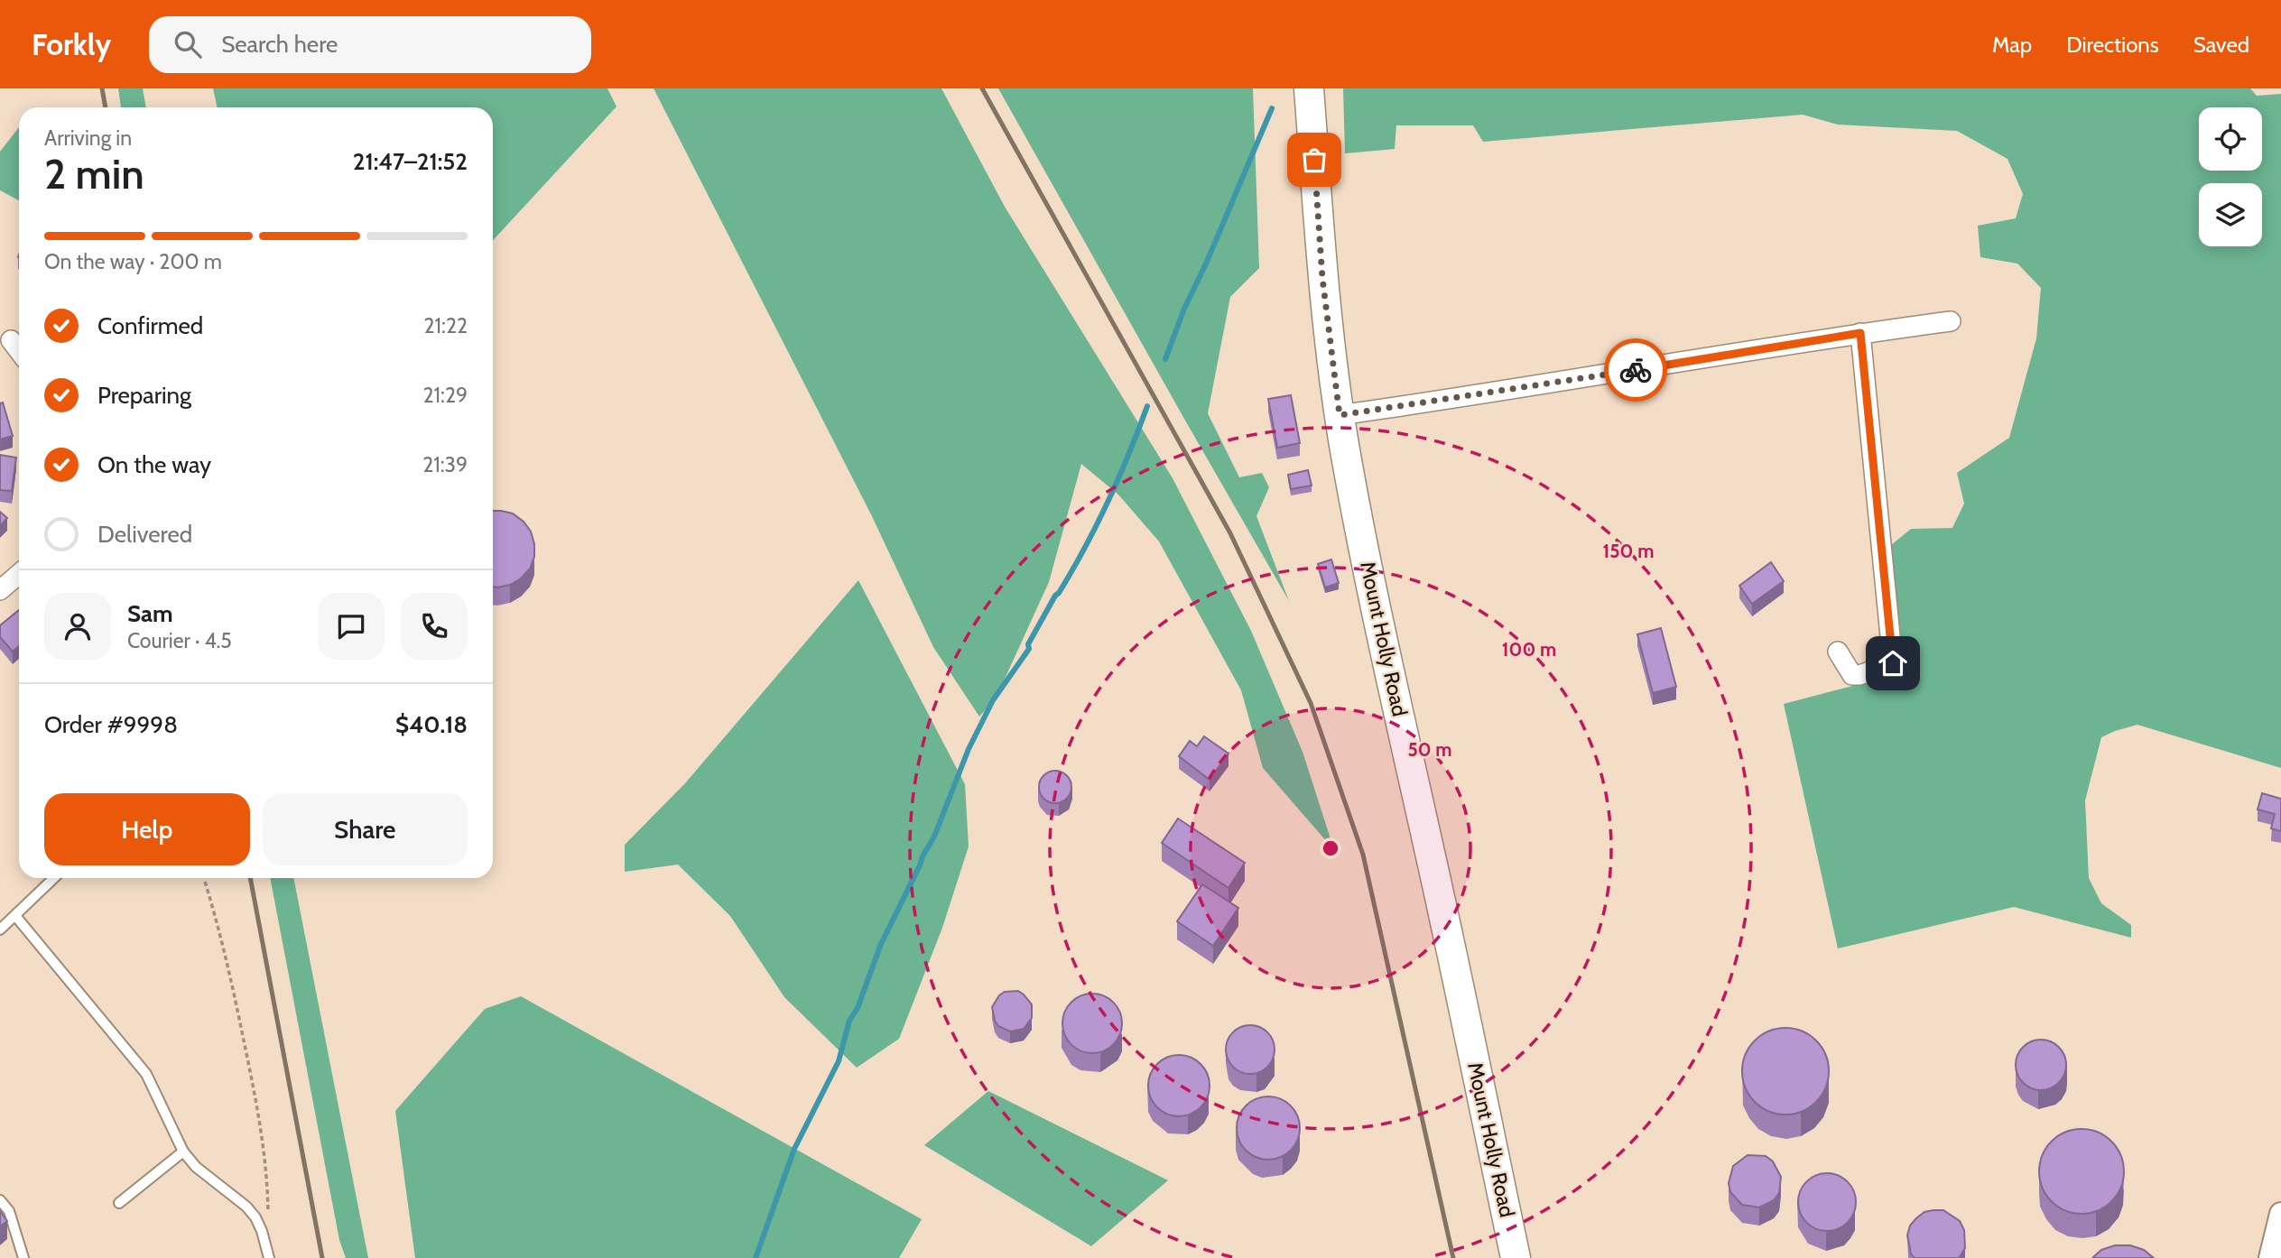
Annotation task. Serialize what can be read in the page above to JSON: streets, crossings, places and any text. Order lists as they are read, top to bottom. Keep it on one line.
{"streets":{"main road":["Mount Holly Road"]},"page":{"header":"Forkly","search":"Search here","nav":["Map","Directions","Saved"],"heading":["2 min","Arriving in","21:47–21:52"],"panel":["Sam","Courier · 4.5","Order #9998","$40.18"],"bar":"On the way · 200 m","list":[["Confirmed","21:22"],["Preparing","21:29"],["On the way","21:39"],"Delivered"],"buttons":["Help","Share"]},"rings":["150 m","100 m","50 m"]}
